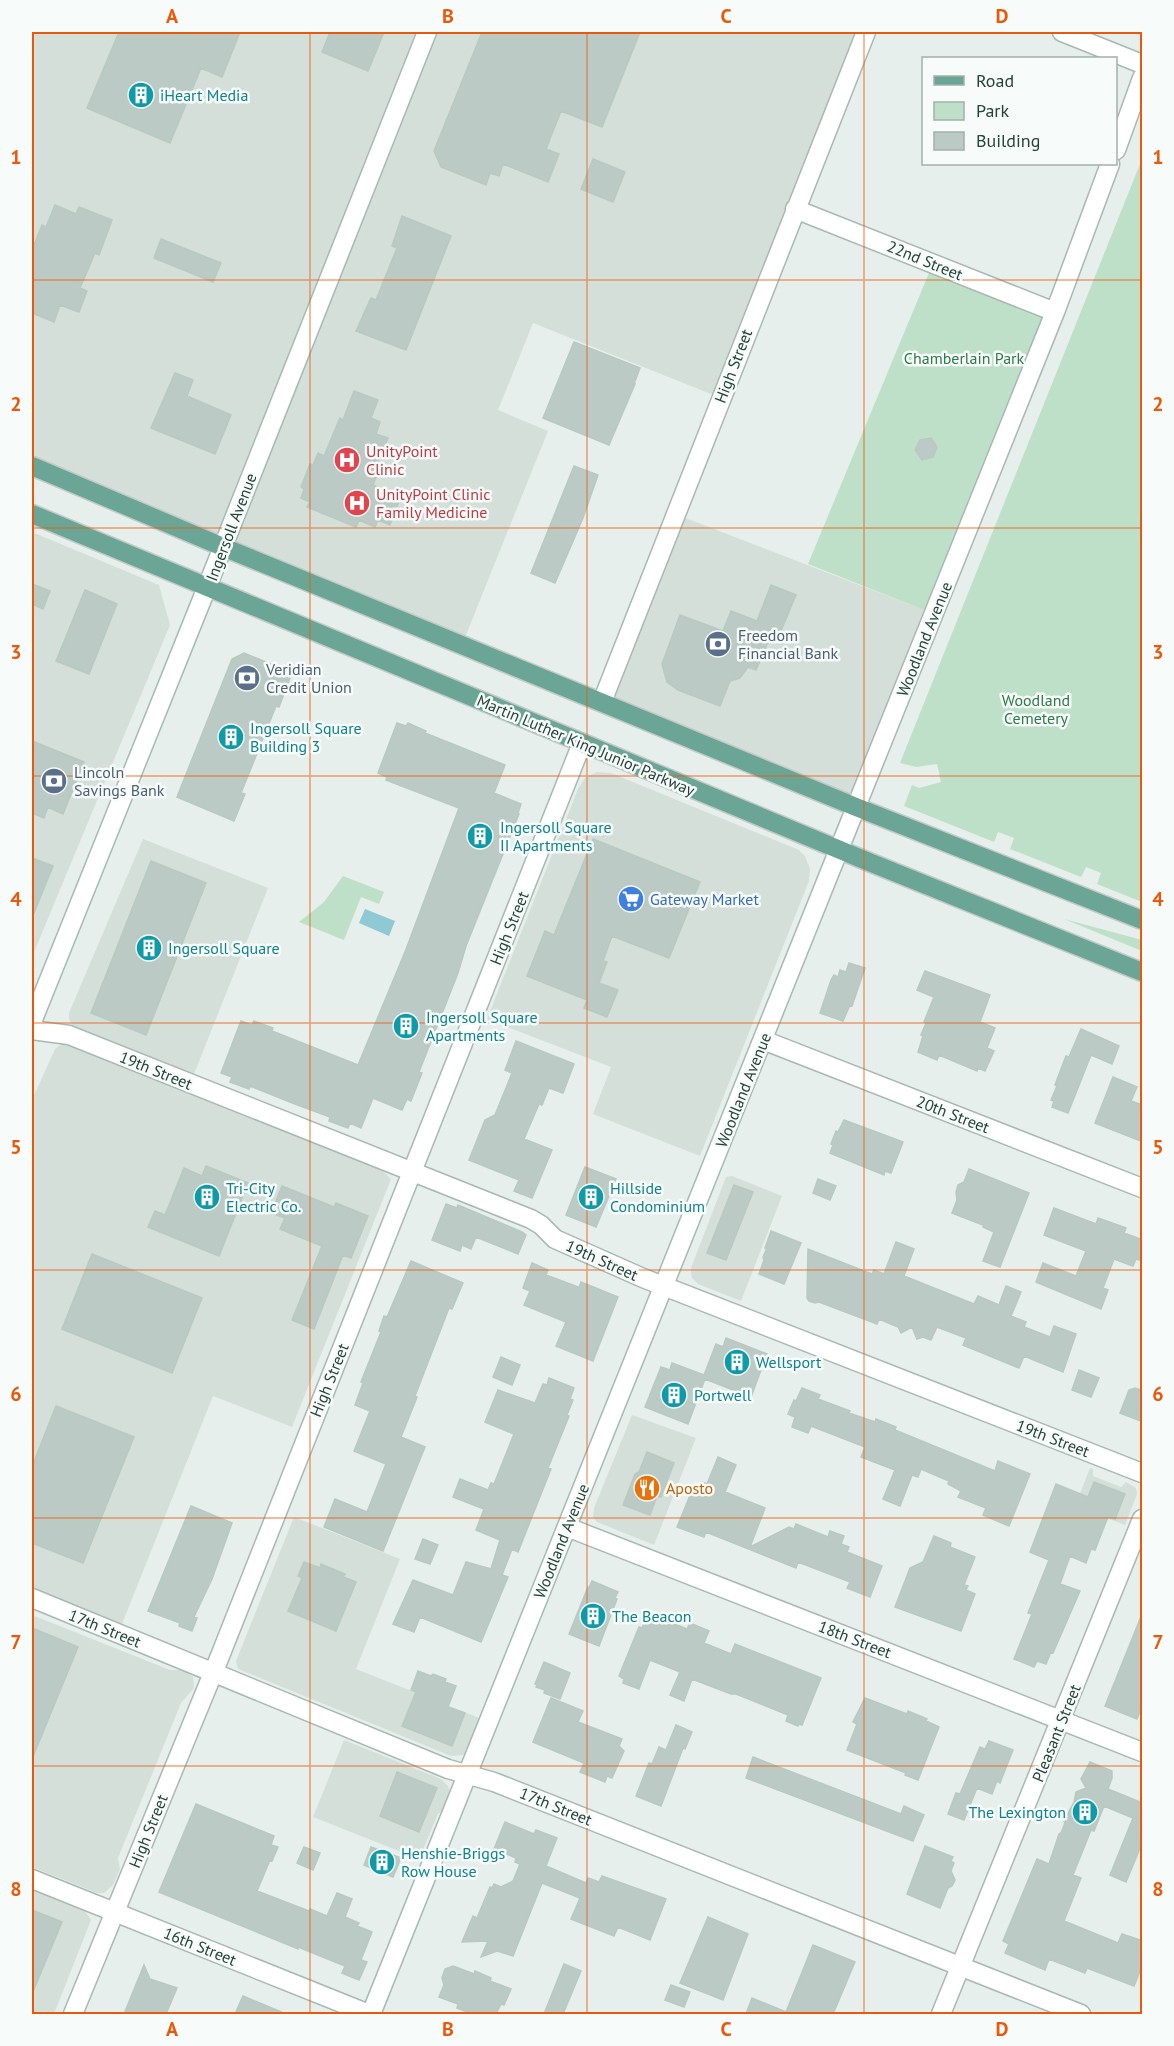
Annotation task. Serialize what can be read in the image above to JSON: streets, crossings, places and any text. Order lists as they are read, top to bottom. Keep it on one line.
{"streets":{"main road":["Martin Luther King Junior Parkway"],"street":["22nd Street","High Street","Ingersoll Avenue","Woodland Avenue","19th Street","20th Street","17th Street","18th Street","Pleasant Street","16th Street"]},"crossings":[["22nd Street","High Street"],["22nd Street","Woodland Avenue"],["High Street","Martin Luther King Junior Parkway"],["High Street","19th Street"],["High Street","17th Street"],["High Street","16th Street"],["Ingersoll Avenue","Martin Luther King Junior Parkway"],["Woodland Avenue","Martin Luther King Junior Parkway"],["Woodland Avenue","19th Street"],["Woodland Avenue","20th Street"],["Woodland Avenue","17th Street"],["Woodland Avenue","18th Street"],["Woodland Avenue","16th Street"],["17th Street","Pleasant Street"],["18th Street","Pleasant Street"]],"parks":["Chamberlain Park","Woodland Cemetery"],"places":{"building":["iHeart Media","Ingersoll Square Building 3","Ingersoll Square II Apartments","Ingersoll Square","Ingersoll Square Apartments","Tri-City Electric Co.","Hillside Condominium","Wellsport","Portwell","The Beacon","The Lexington","Henshie-Briggs Row House"],"hospital":["UnityPoint Clinic","UnityPoint Clinic Family Medicine"],"bank":["Freedom Financial Bank","Veridian Credit Union","Lincoln Savings Bank"],"supermarket":["Gateway Market"],"restaurant":["Aposto"]},"legend":["Road","Park","Building"],"grid":{"columns":["A","B","C","D"],"rows":["1","2","3","4","5","6","7","8"]}}
